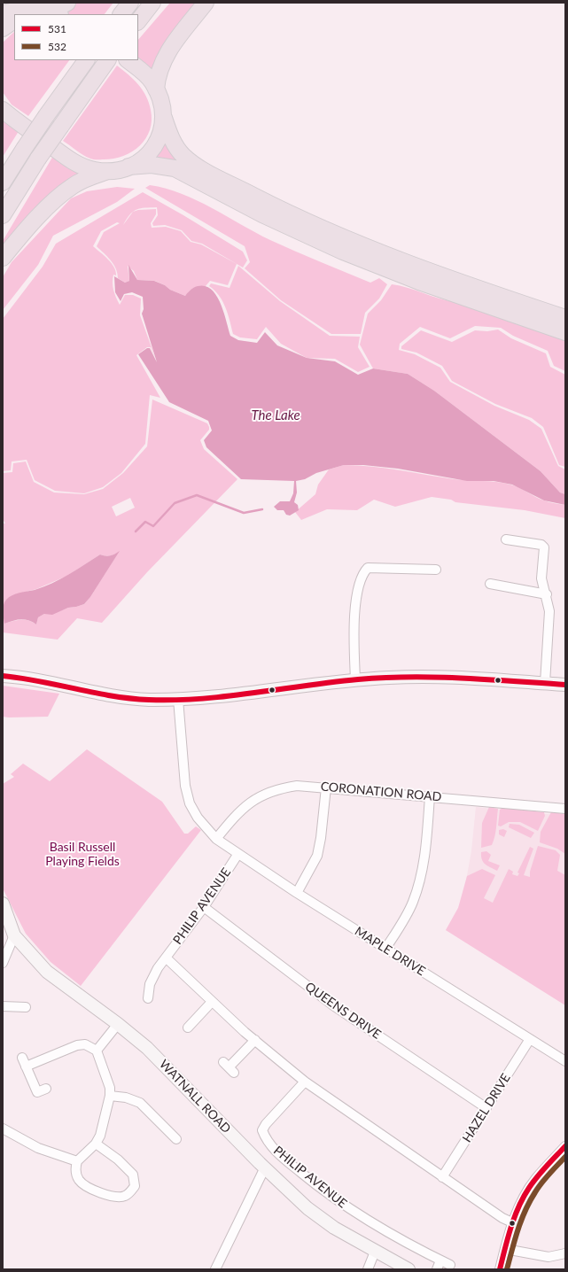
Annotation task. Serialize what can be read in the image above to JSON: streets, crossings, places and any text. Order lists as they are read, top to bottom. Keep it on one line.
{"streets":{"street":["CORONATION ROAD","PHILIP AVENUE","MAPLE DRIVE","QUEENS DRIVE","WATNALL ROAD","HAZEL DRIVE"]},"crossings":[["CORONATION ROAD","MAPLE DRIVE"],["PHILIP AVENUE","MAPLE DRIVE"],["PHILIP AVENUE","QUEENS DRIVE"],["MAPLE DRIVE","HAZEL DRIVE"],["QUEENS DRIVE","HAZEL DRIVE"]],"water":["The Lake"],"parks":["Basil Russell Playing Fields"],"lines":["transit line 531","transit line 532"],"legend":["531","532"]}
